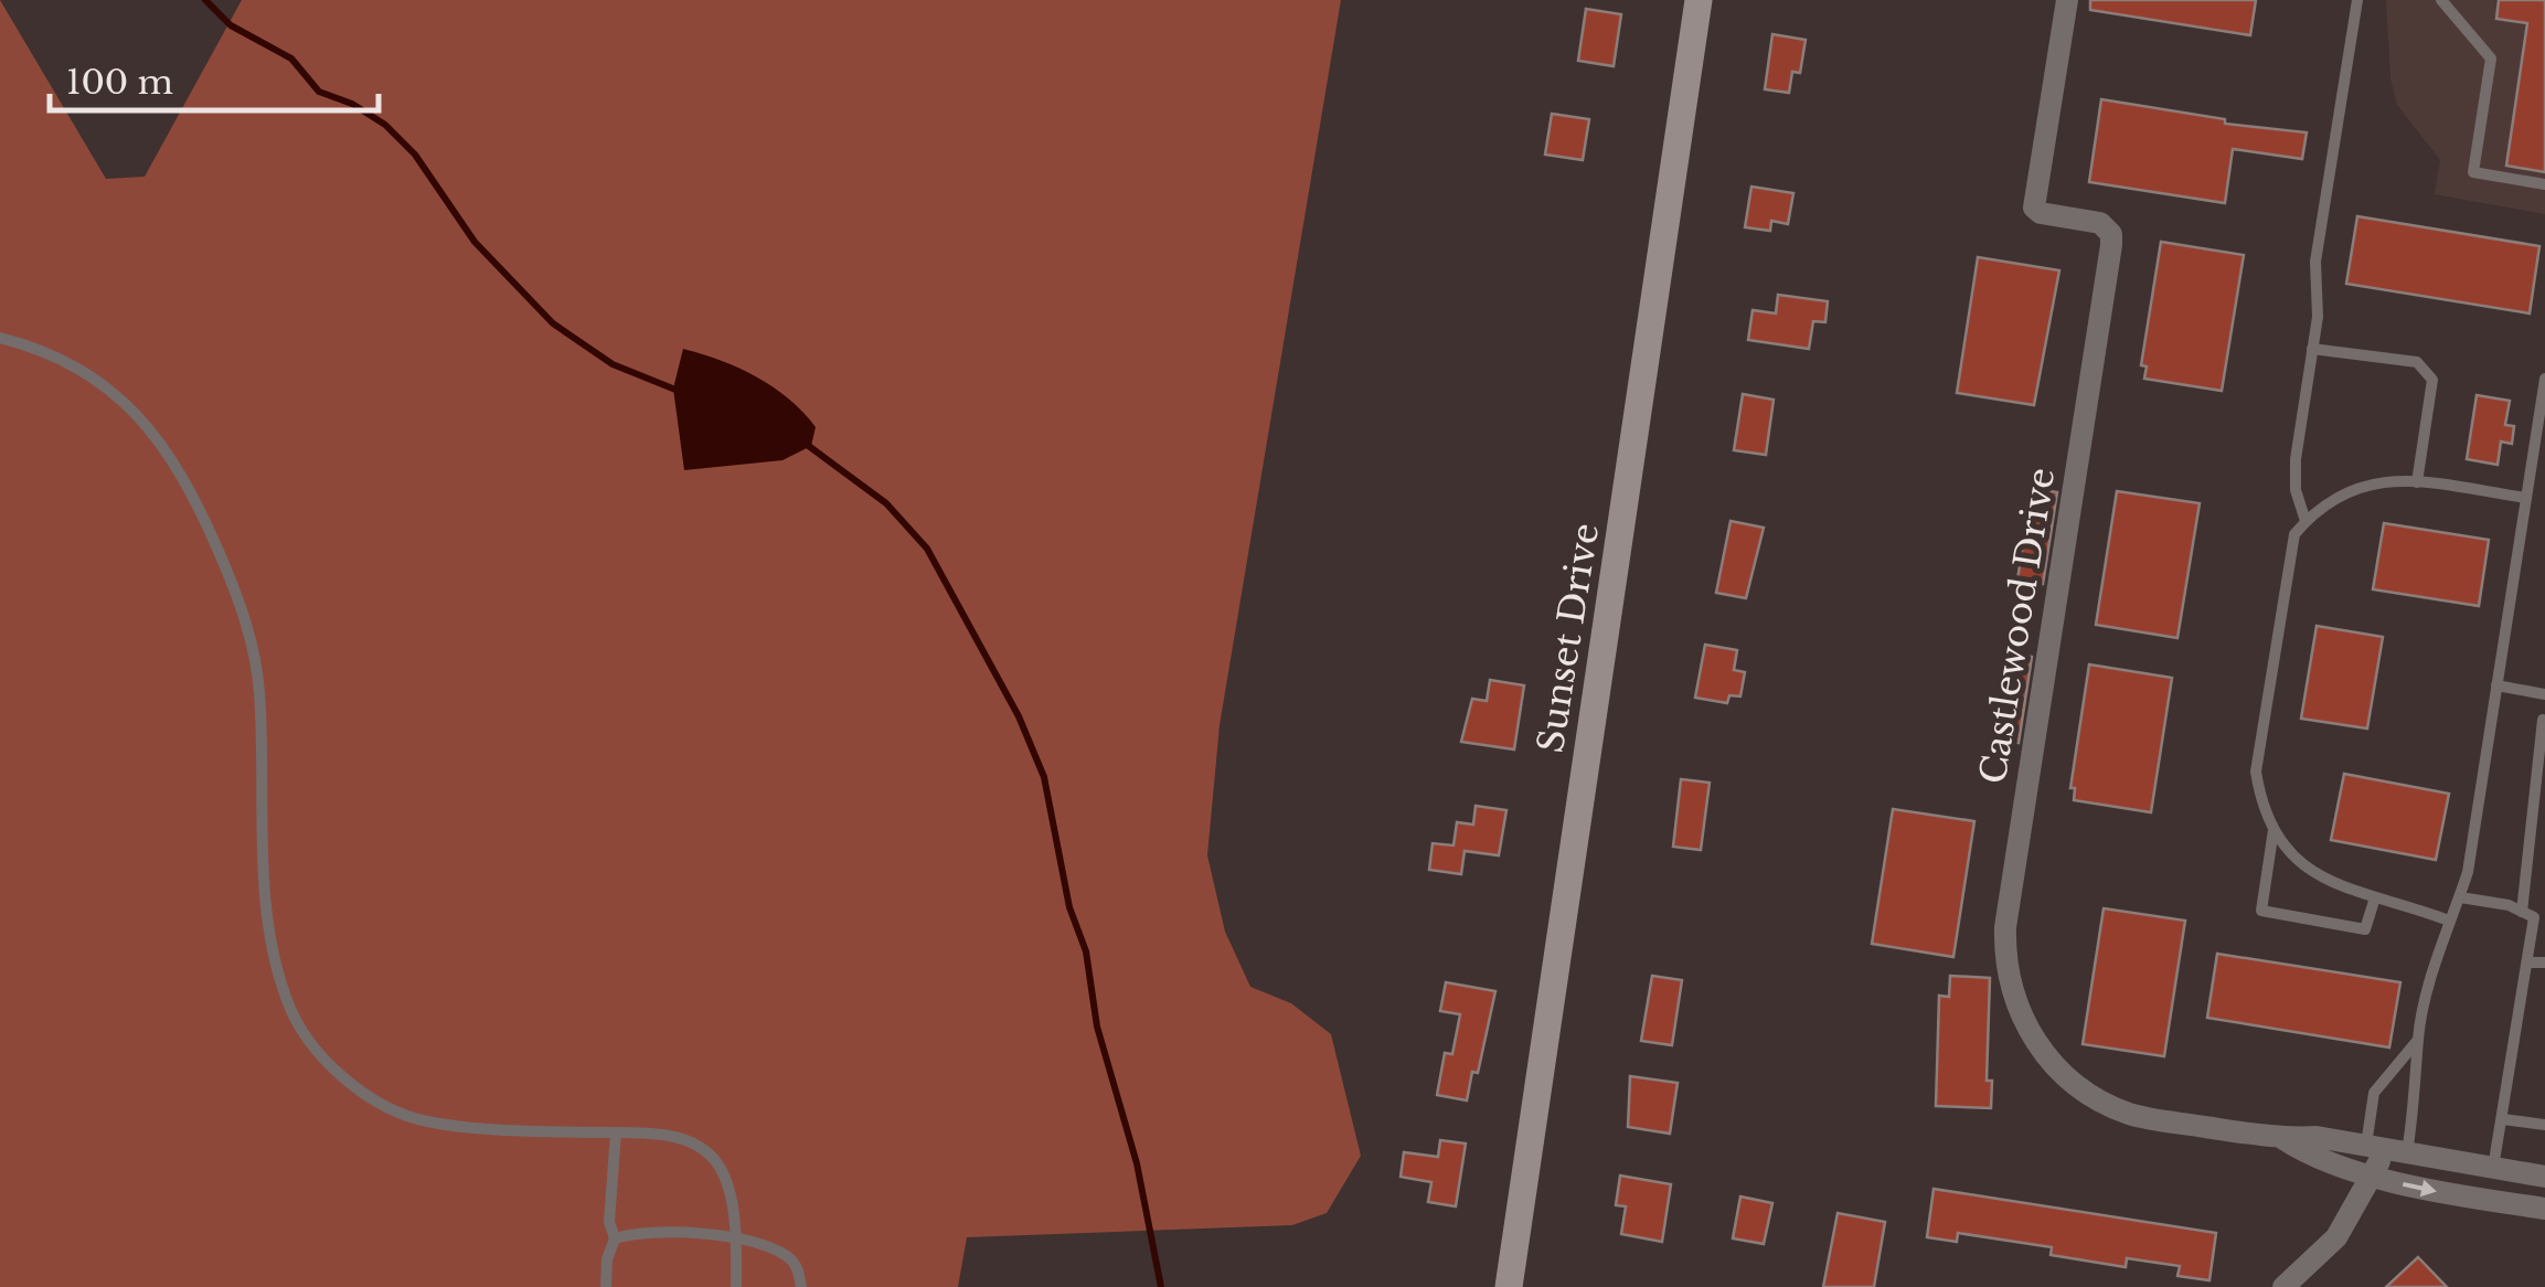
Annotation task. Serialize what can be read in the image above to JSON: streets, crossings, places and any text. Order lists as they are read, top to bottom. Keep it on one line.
{"streets":{"street":["Castlewood Drive","Sunset Drive"]},"scale_bar":"100 m"}
